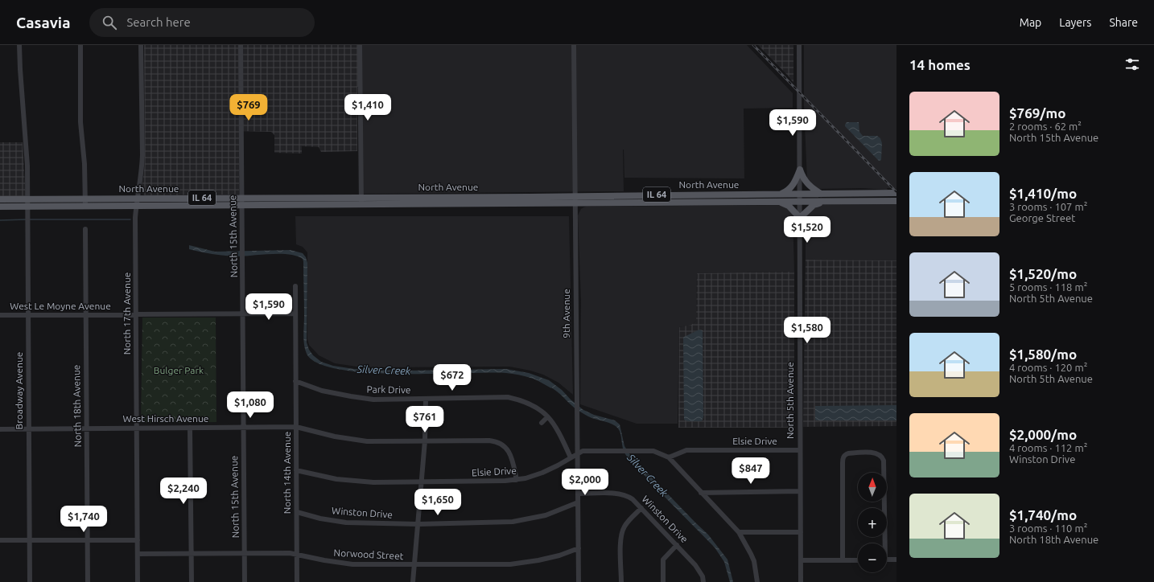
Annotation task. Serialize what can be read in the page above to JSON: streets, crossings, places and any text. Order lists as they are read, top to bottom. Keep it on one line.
{"streets":{"main road":["North Avenue","IL 64"],"street":["North 15th Avenue","West Le Moyne Avenue","North 17th Avenue","9th Avenue","Park Drive","Broadway Avenue","North 5th Avenue","North 18th Avenue","West Hirsch Avenue","Elsie Drive","North 14th Avenue","Winston Drive","Norwood Street"]},"crossings":[["North Avenue","North 15th Avenue"],["North Avenue","North 17th Avenue"],["North Avenue","9th Avenue"],["North Avenue","Broadway Avenue"],["North Avenue","North 5th Avenue"],["North 15th Avenue","West Le Moyne Avenue"],["North 15th Avenue","West Hirsch Avenue"],["North 15th Avenue","Norwood Street"],["West Le Moyne Avenue","North 17th Avenue"],["West Le Moyne Avenue","Broadway Avenue"],["West Le Moyne Avenue","North 18th Avenue"],["West Le Moyne Avenue","North 14th Avenue"],["North 17th Avenue","West Hirsch Avenue"],["North 17th Avenue","Norwood Street"],["9th Avenue","Elsie Drive"],["9th Avenue","Winston Drive"],["9th Avenue","Norwood Street"],["Park Drive","Elsie Drive"],["Park Drive","North 14th Avenue"],["Broadway Avenue","West Hirsch Avenue"],["North 5th Avenue","Elsie Drive"],["North 18th Avenue","West Hirsch Avenue"],["West Hirsch Avenue","Elsie Drive"],["West Hirsch Avenue","North 14th Avenue"],["Elsie Drive","North 14th Avenue"],["North 14th Avenue","Winston Drive"],["North 14th Avenue","Norwood Street"]],"water":["Silver Creek"],"parks":["Bulger Park"],"north":"top","page":{"header":"Casavia","search":"Search here","nav":["Map","Layers","Share"],"heading":"14 homes","list":[{"name":"$769/mo","note":"2 rooms · 62 m² · North 15th Avenue"},{"name":"$1,410/mo","note":"3 rooms · 107 m² · George Street"},{"name":"$1,520/mo","note":"5 rooms · 118 m² · North 5th Avenue"},{"name":"$1,580/mo","note":"4 rooms · 120 m² · North 5th Avenue"},{"name":"$2,000/mo","note":"4 rooms · 112 m² · Winston Drive"},{"name":"$1,740/mo","note":"3 rooms · 110 m² · North 18th Avenue"}],"price":["$769","$1,410","$1,590","$1,520","$1,590","$1,580","$672","$1,080","$761","$847","$2,000","$2,240","$1,650","$1,740"],"map_buttons":["+","−"]}}
